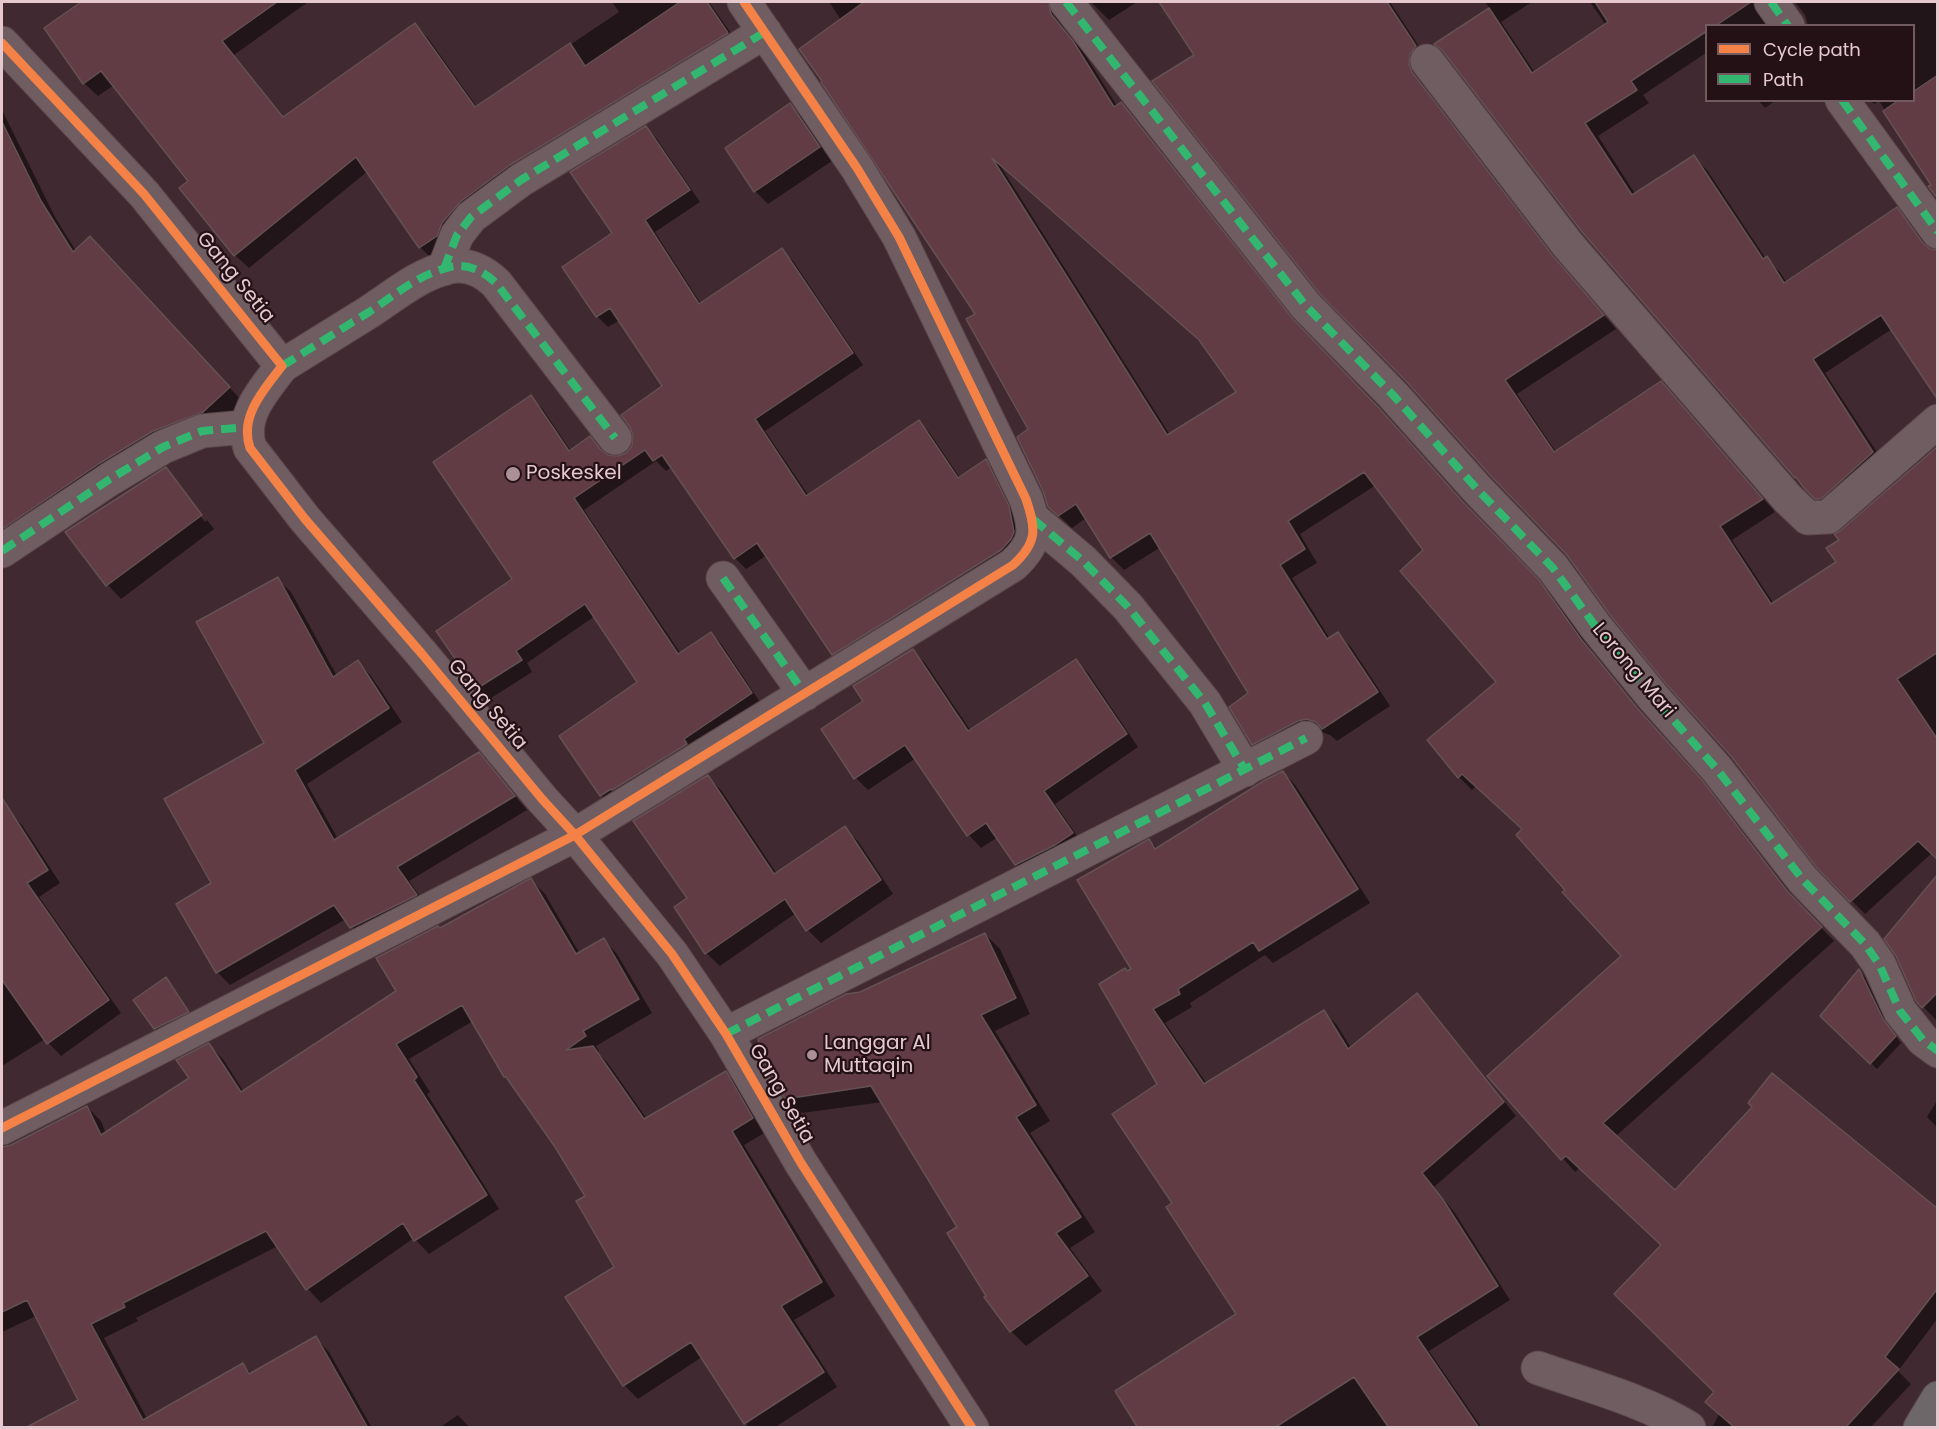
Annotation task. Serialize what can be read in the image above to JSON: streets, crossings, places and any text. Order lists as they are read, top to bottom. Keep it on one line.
{"streets":{"street":["Gang Setia","Lorong Mari"]},"places":["Poskeskel","Langgar Al Muttaqin"],"legend":["Cycle path","Path"]}
